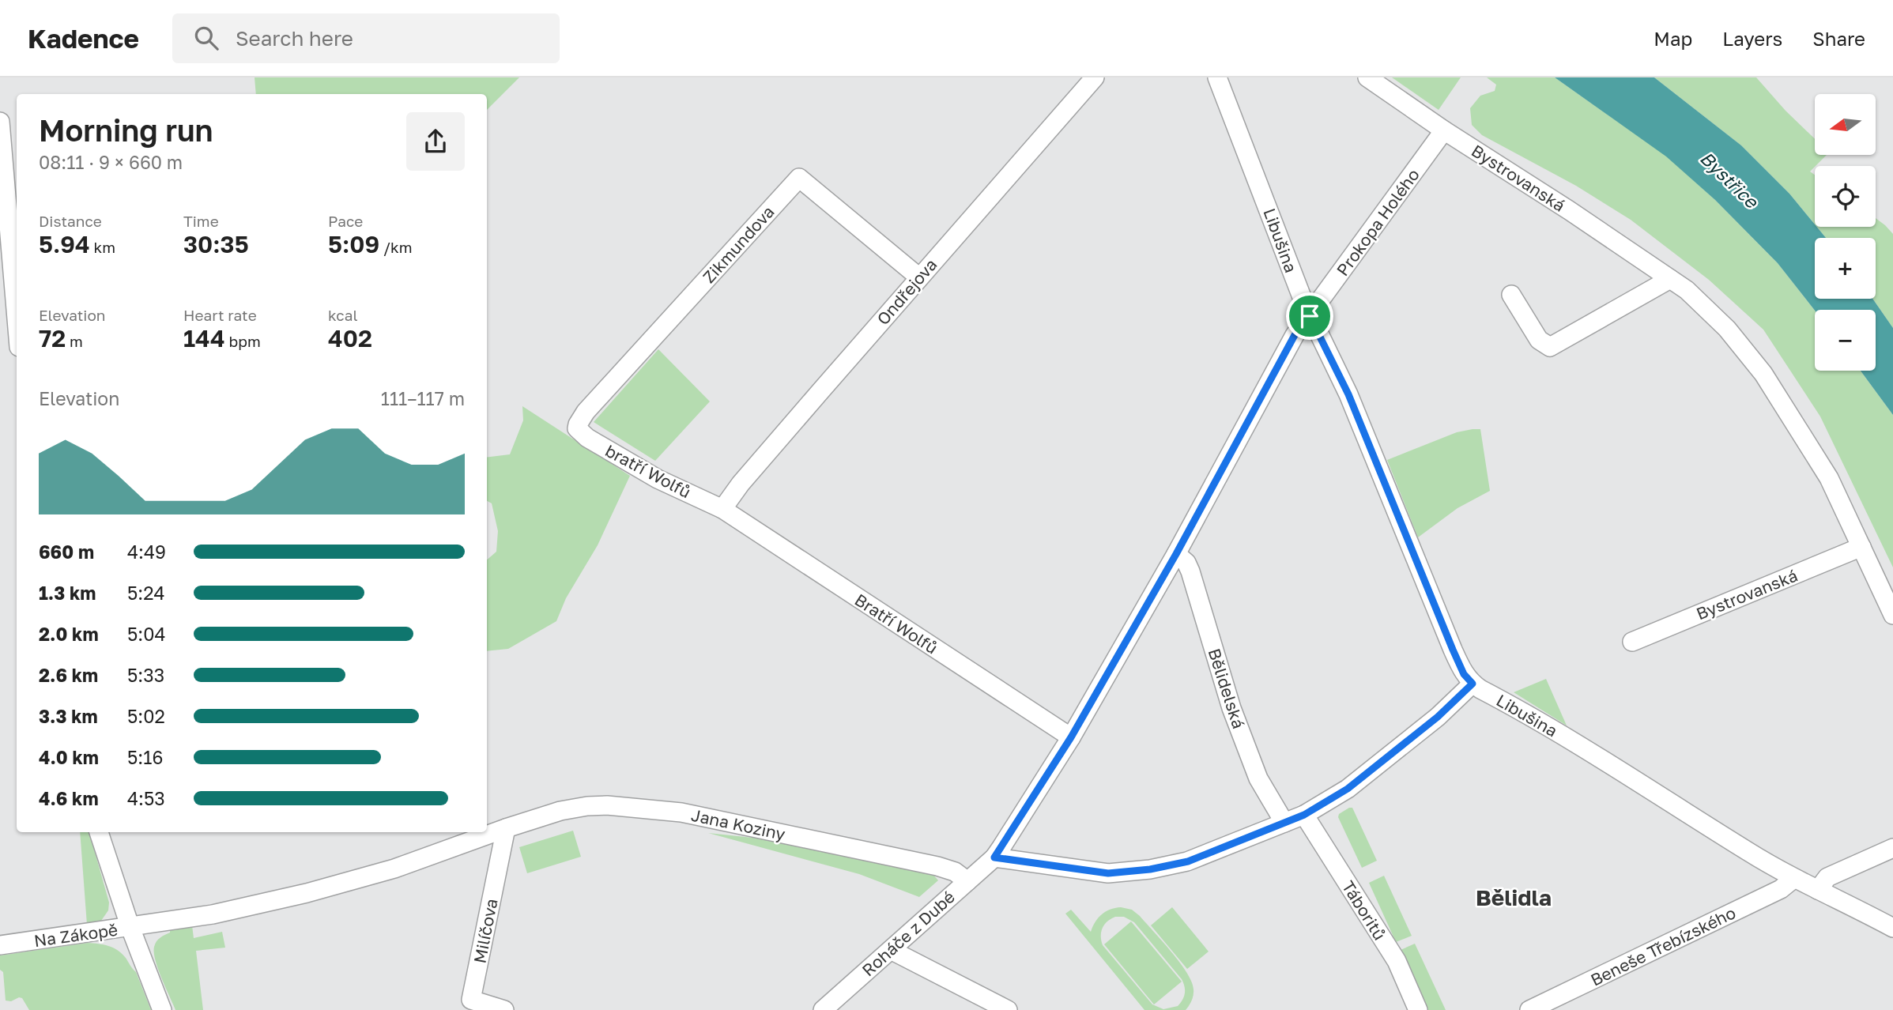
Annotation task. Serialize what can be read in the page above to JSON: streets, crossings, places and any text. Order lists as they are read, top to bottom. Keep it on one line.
{"streets":{"street":["Bystrovanská","Prokopa Holého","Libušina","Zikmundova","Ondřejova","bratří Wolfů","Bratří Wolfů","Bělidelská","Jana Koziny","Táboritů","Milíčova","Roháče z Dubé","Na Zákopě","Beneše Třebízského"]},"crossings":[["Bystrovanská","Prokopa Holého"],["Prokopa Holého","Libušina"],["Prokopa Holého","Bratří Wolfů"],["Prokopa Holého","Bělidelská"],["Prokopa Holého","Roháče z Dubé"],["Libušina","Beneše Třebízského"],["Zikmundova","Ondřejova"],["Zikmundova","bratří Wolfů"],["Ondřejova","bratří Wolfů"],["Ondřejova","Bratří Wolfů"],["bratří Wolfů","Bratří Wolfů"],["Jana Koziny","Milíčova"],["Jana Koziny","Roháče z Dubé"],["Jana Koziny","Na Zákopě"]],"districts":["Bělidla"],"water":["Bystřice"],"north":"left","page":{"header":"Kadence","search":"Search here","nav":["Map","Layers","Share"],"map_buttons":["+","−"],"heading":["Morning run","08:11 · 9 × 660 m"],"stats":[["Distance","5.94 km"],["Time","30:35"],["Pace","5:09 /km"],["Elevation","72 m"],["Heart rate","144 bpm"],["kcal","402"]],"chart":["Elevation","111–117 m"],"list":[{"name":"660 m","note":"4:49"},{"name":"1.3 km","note":"5:24"},{"name":"2.0 km","note":"5:04"},{"name":"2.6 km","note":"5:33"},{"name":"3.3 km","note":"5:02"},{"name":"4.0 km","note":"5:16"},{"name":"4.6 km","note":"4:53"}]}}
